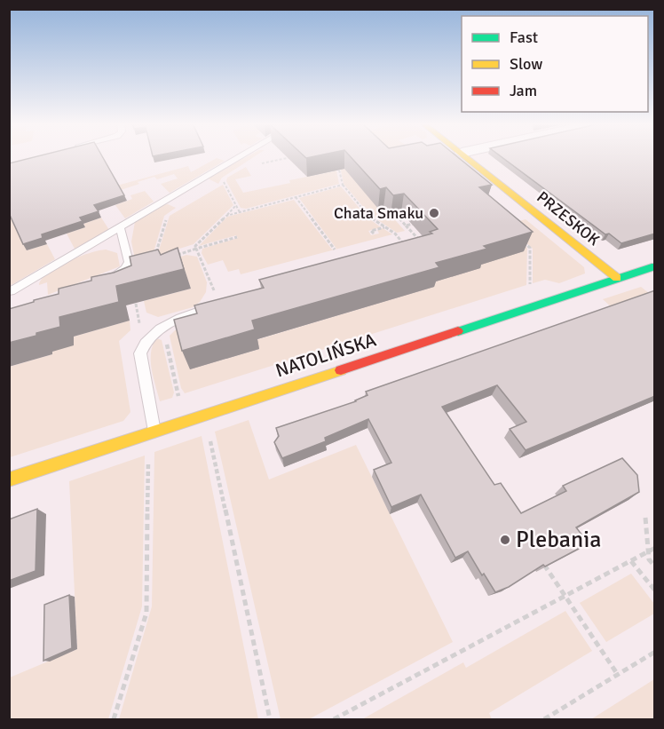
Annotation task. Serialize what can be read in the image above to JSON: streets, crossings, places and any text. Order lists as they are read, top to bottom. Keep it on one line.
{"streets":{"street":["PRZESKOK","NATOLIŃSKA"]},"crossings":[["PRZESKOK","NATOLIŃSKA"]],"places":["Chata Smaku","Plebania"],"legend":["Fast","Slow","Jam"]}
